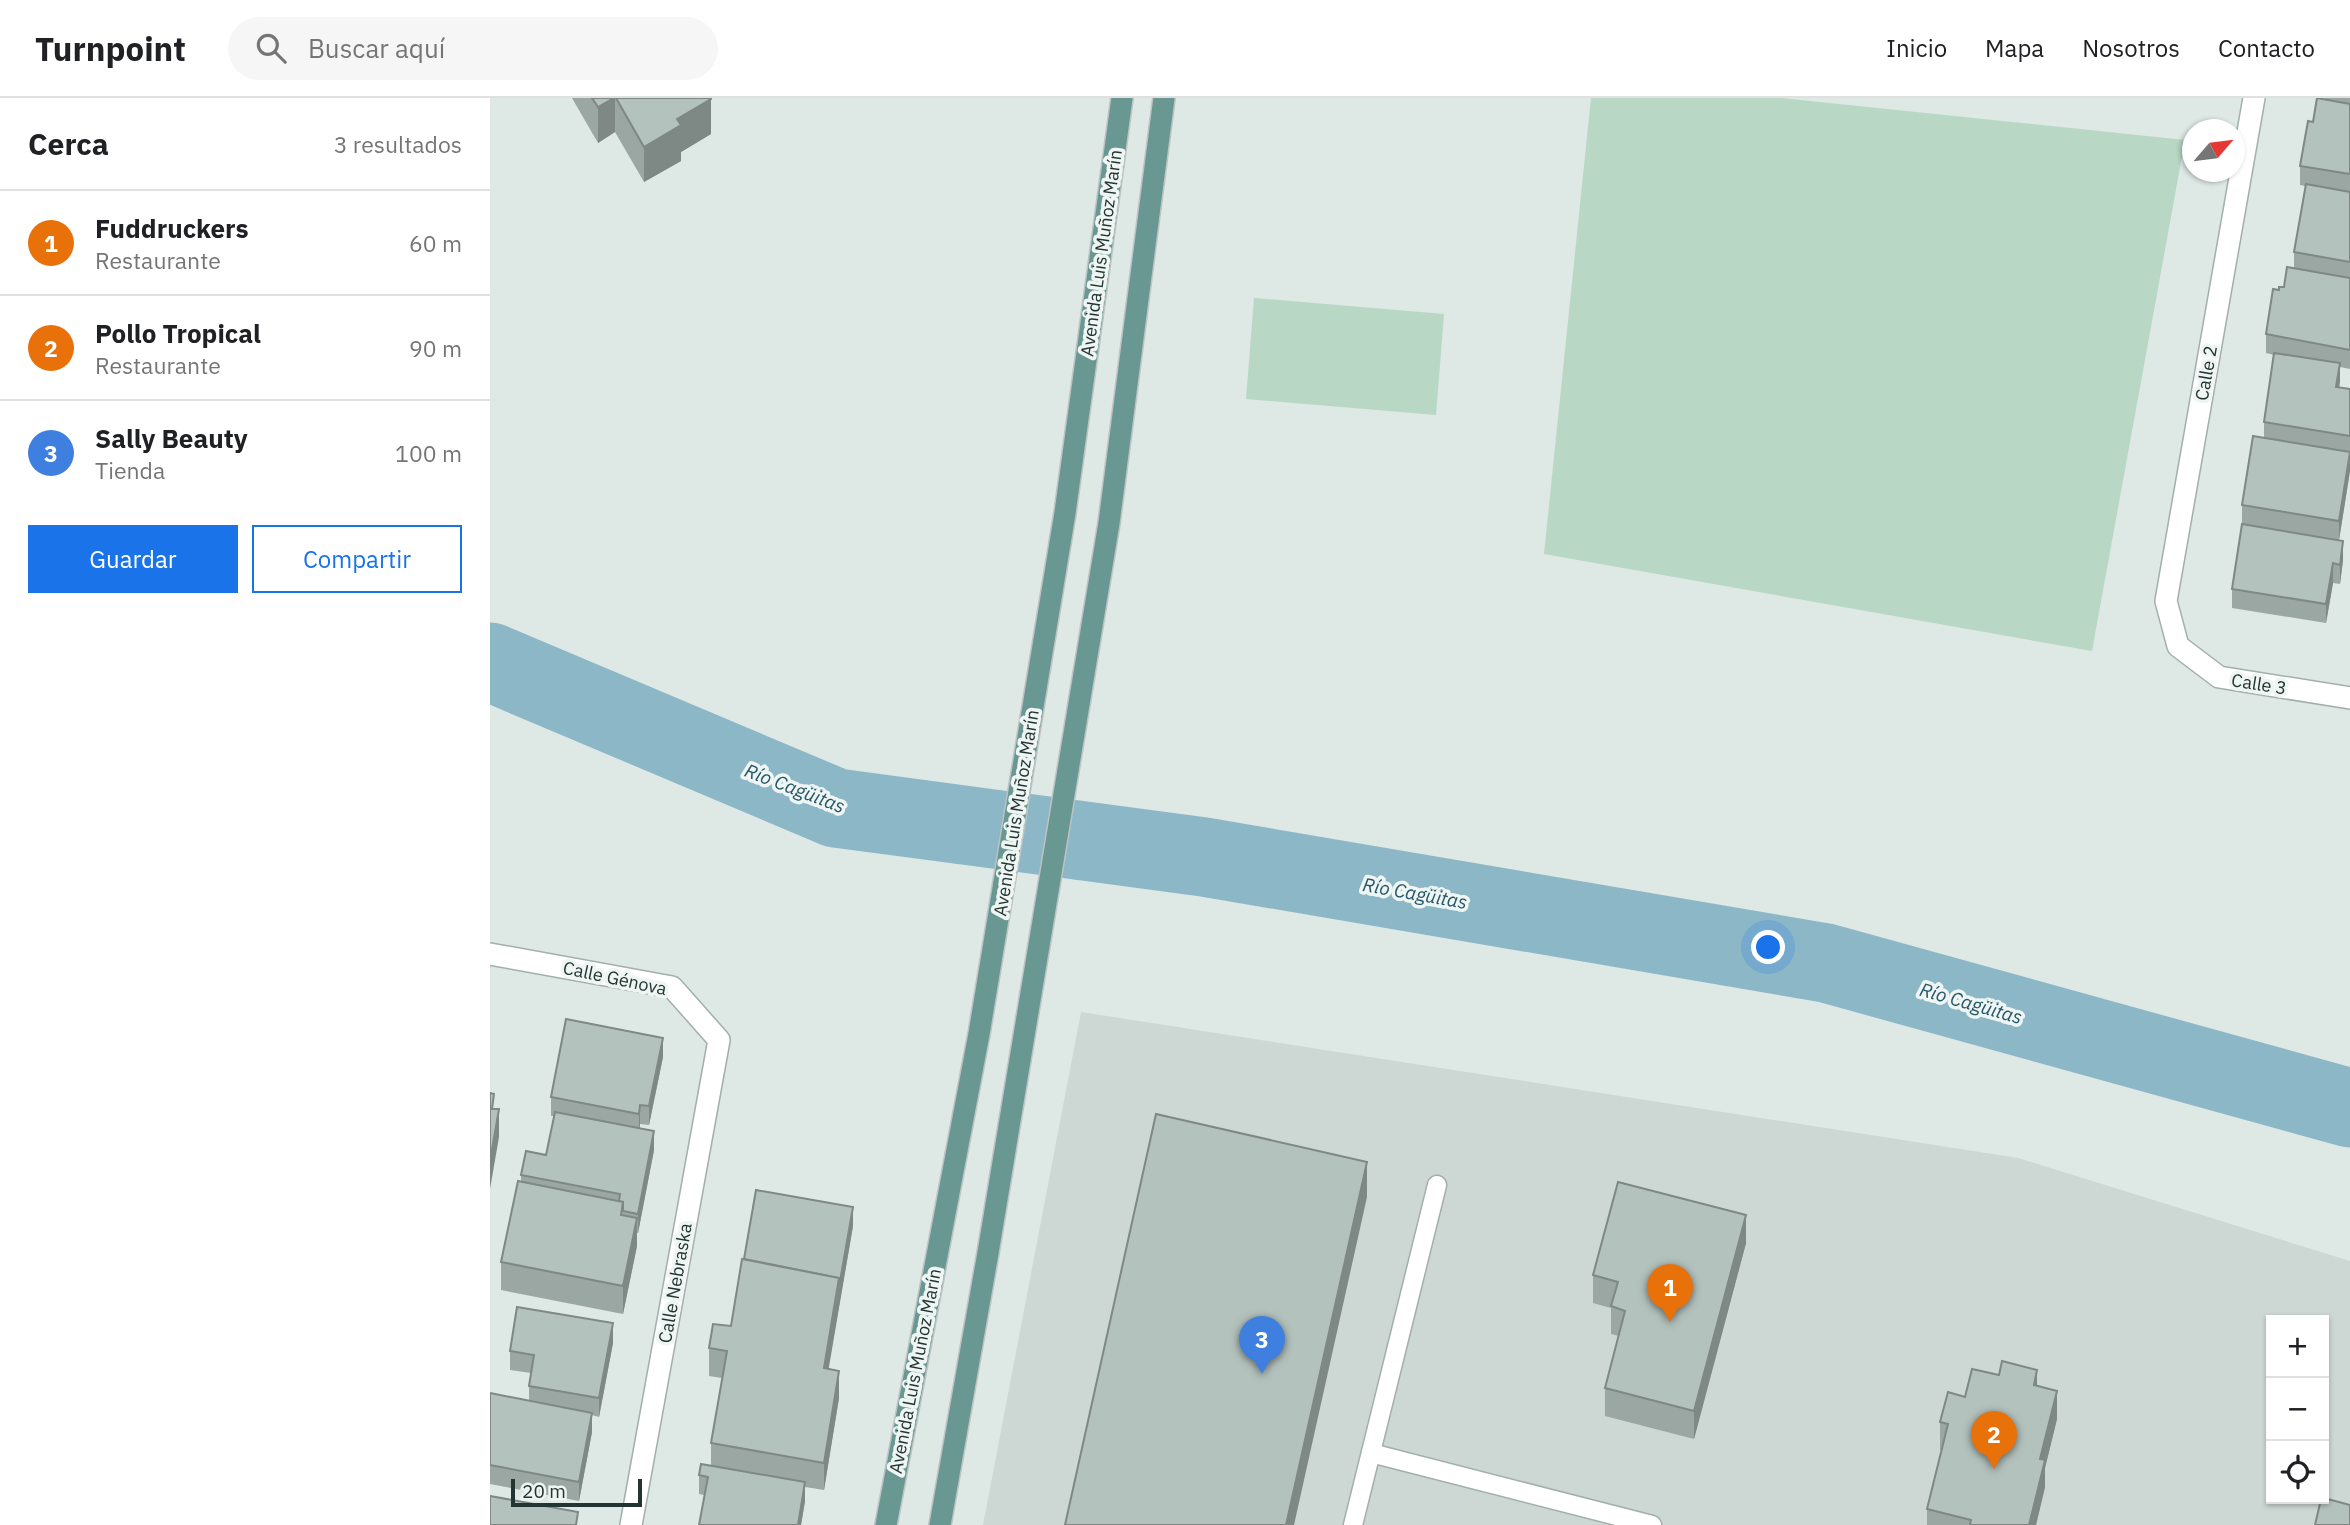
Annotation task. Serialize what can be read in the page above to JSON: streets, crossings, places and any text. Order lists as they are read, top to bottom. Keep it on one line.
{"streets":{"main road":["Avenida Luis Muñoz Marín"],"street":["Calle 2","Calle 3","Calle Génova","Calle Nebraska"]},"crossings":[["Calle 2","Calle 3"],["Calle Génova","Calle Nebraska"]],"water":["Río Cagüitas"],"scale_bar":"20 m","north":"top right","page":{"header":"Turnpoint","search":"Buscar aquí","nav":["Inicio","Mapa","Nosotros","Contacto"],"heading":["Cerca","3 resultados"],"list":[{"mark":"1","name":"Fuddruckers","note":"Restaurante","value":"60 m"},{"mark":"2","name":"Pollo Tropical","note":"Restaurante","value":"90 m"},{"mark":"3","name":"Sally Beauty","note":"Tienda","value":"100 m"}],"buttons":["Guardar","Compartir"],"pins":["1","3","2"],"map_buttons":["+","−"],"scale":"20 m"}}
